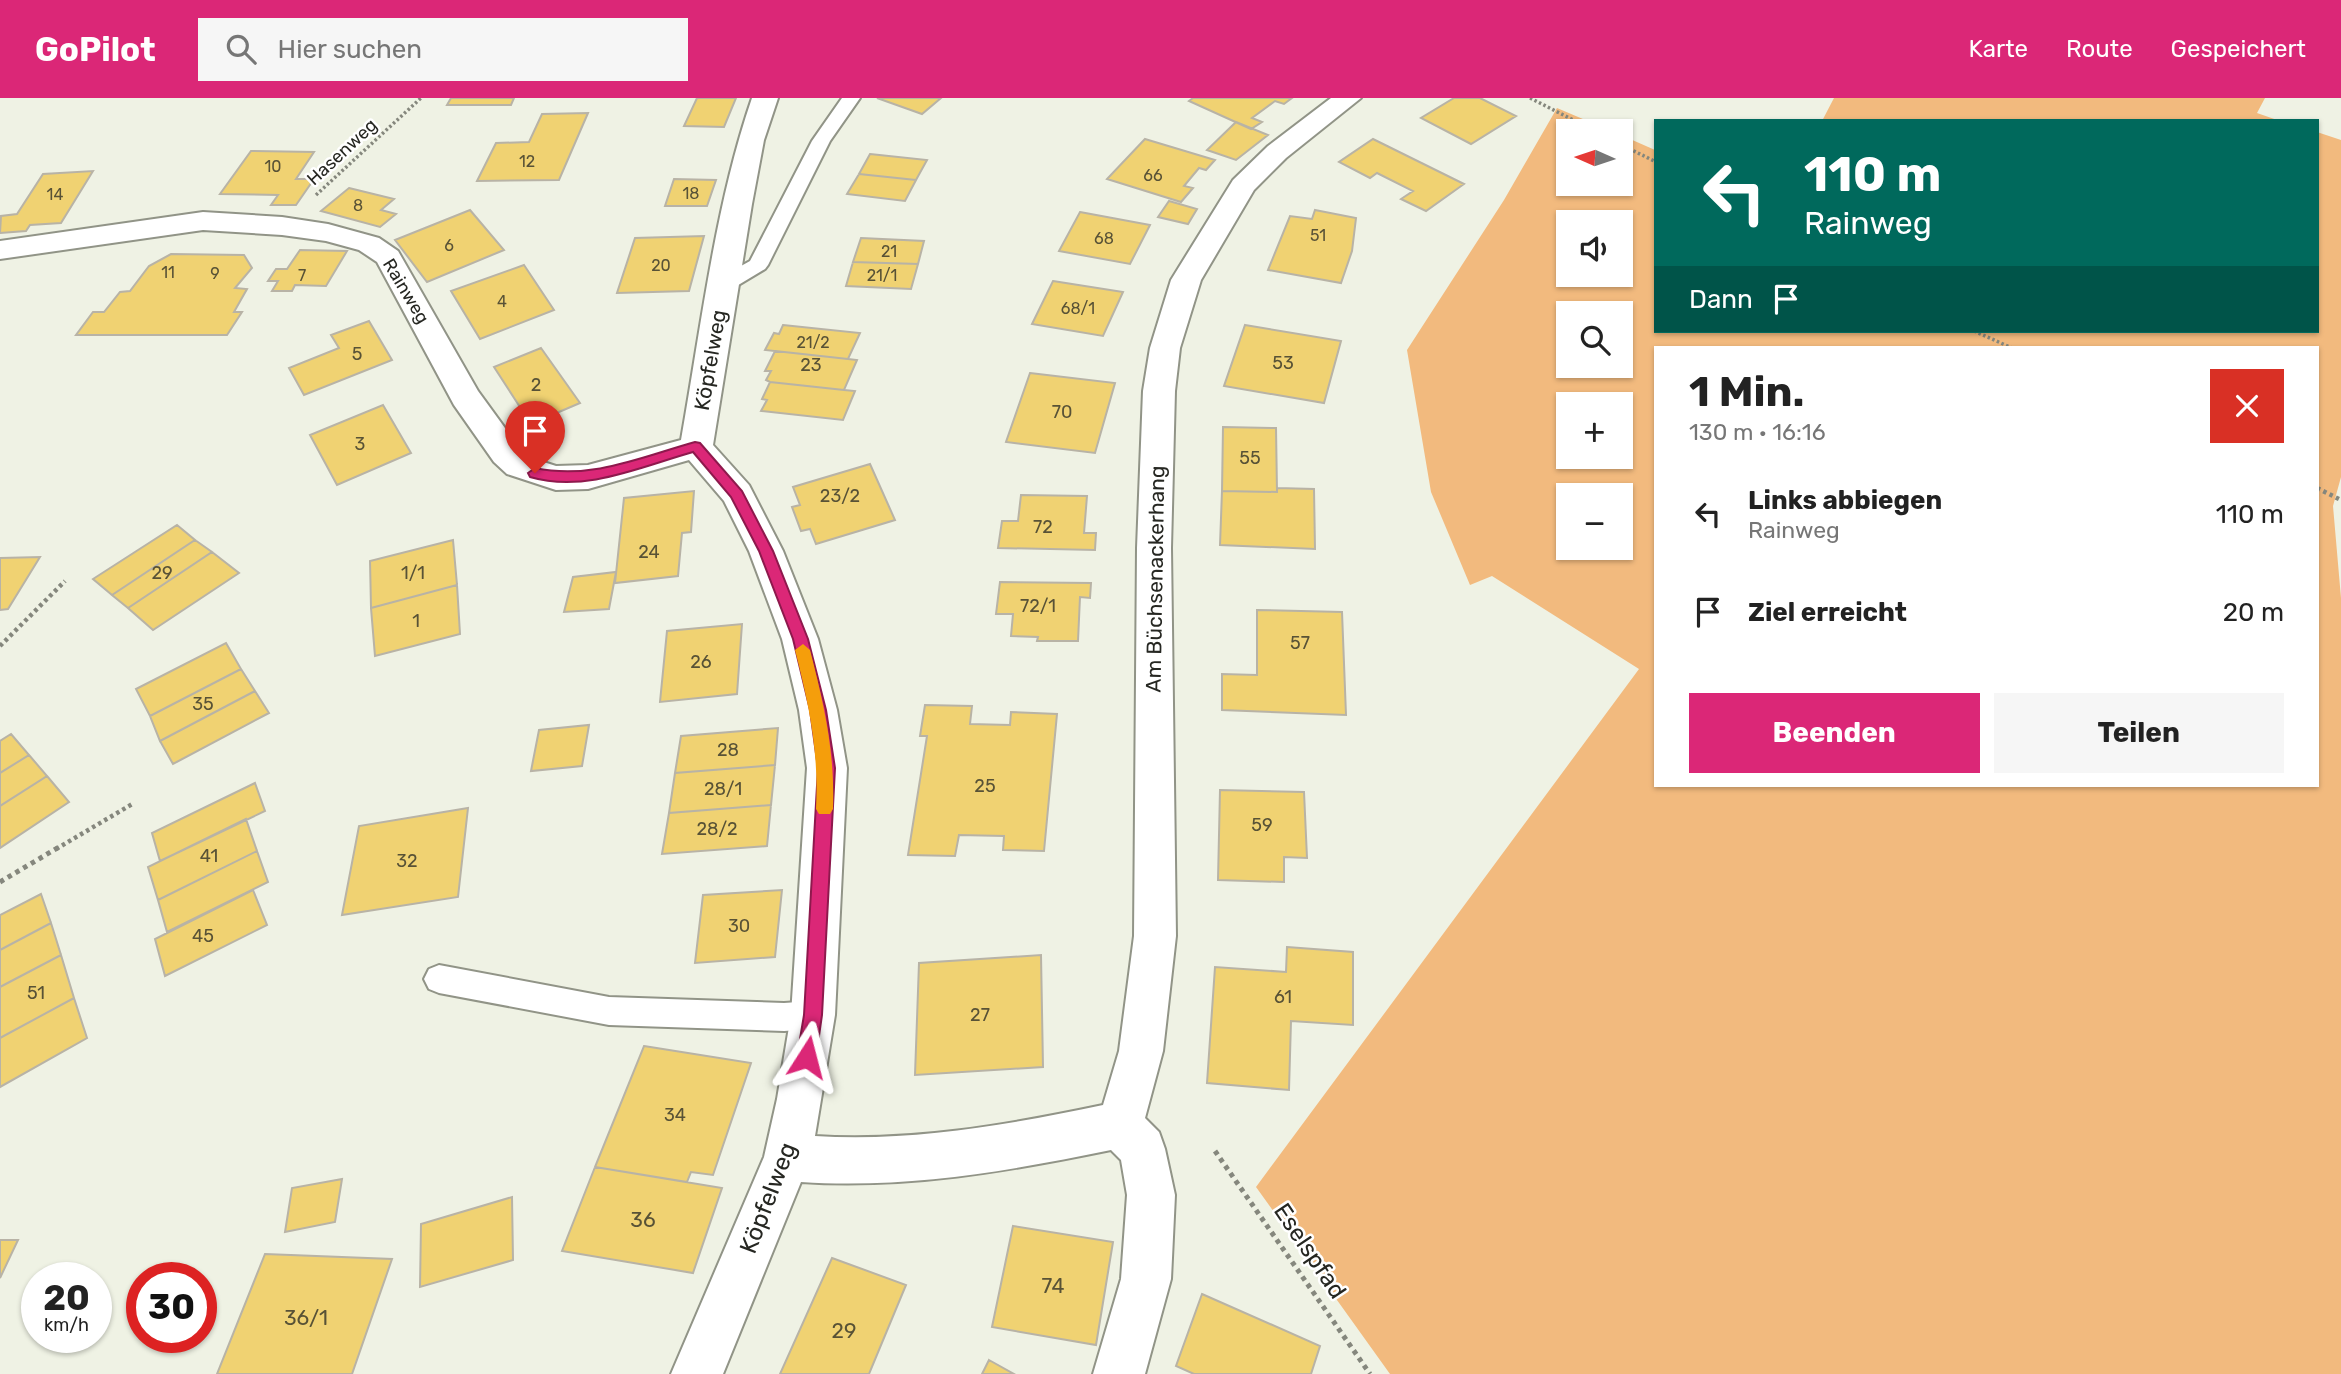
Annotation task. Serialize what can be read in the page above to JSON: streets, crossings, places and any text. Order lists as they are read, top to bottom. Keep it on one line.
{"streets":{"street":["Rainweg","Köpfelweg","Am Büchsenackerhang"],"path":["Hasenweg","Eselspfad"]},"crossings":[["Hasenweg","Rainweg"],["Rainweg","Köpfelweg"]],"house_numbers":["12","10","66","18","14","8","51","68","6","21","20","11","9","7","21/1","4","68/1","21/2","5","53","23","2","70","3","55","23/2","72","24","29","1/1","72/1","1","57","26","35","28","25","28/1","59","28/2","41","32","30","45","51","61","27","34","36","74","36/1","29"],"north":"left","page":{"header":"GoPilot","search":"Hier suchen","nav":["Karte","Route","Gespeichert"],"map_buttons":["+","−"],"turn":["110 m","Rainweg"],"then":"Dann","heading":["1 Min.","130 m · 16:16"],"list":[{"name":"Links abbiegen","note":"Rainweg","value":"110 m"},{"name":"Ziel erreicht","value":"20 m"}],"buttons":["Beenden","Teilen"],"speed":"20 km/h","limit":"30"}}
